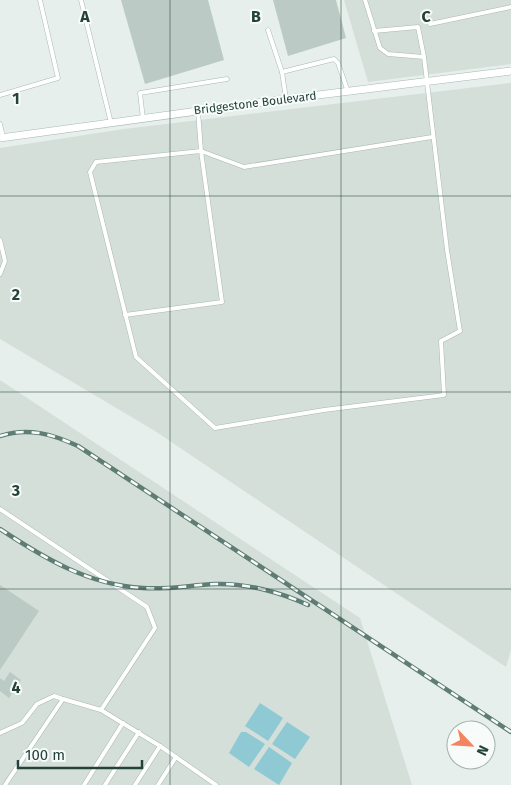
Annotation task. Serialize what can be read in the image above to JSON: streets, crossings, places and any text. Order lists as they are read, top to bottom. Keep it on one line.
{"streets":{"street":["Bridgestone Boulevard"]},"scale_bar":"100 m","north":"bottom right","grid":{"columns":["A","B","C"],"rows":["1","2","3","4"]}}
